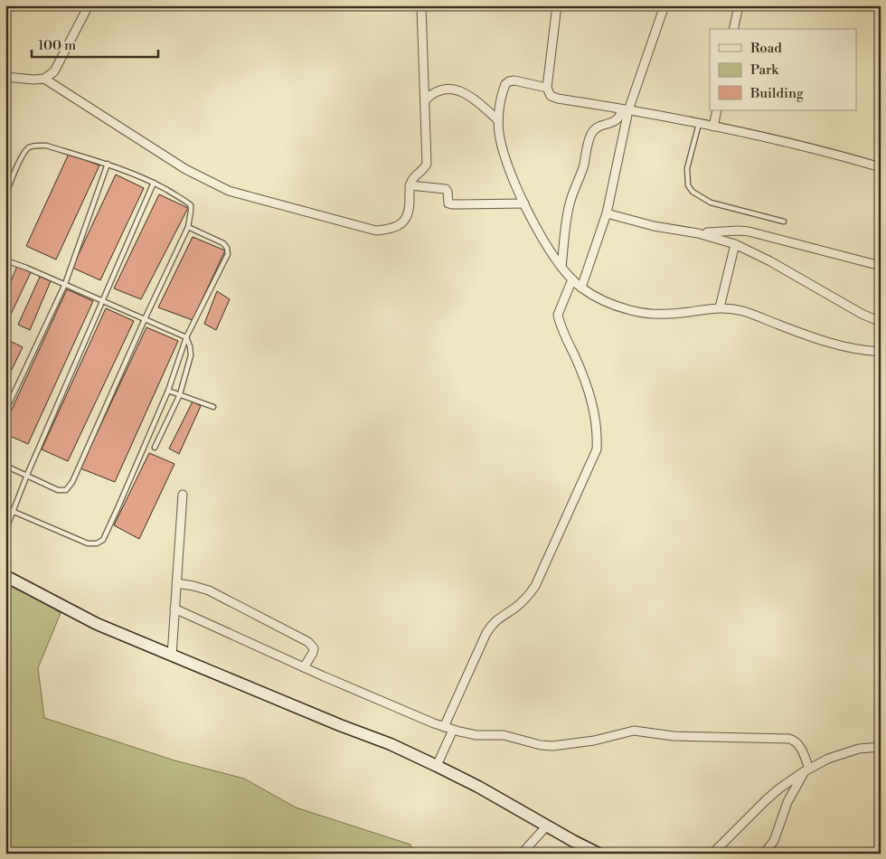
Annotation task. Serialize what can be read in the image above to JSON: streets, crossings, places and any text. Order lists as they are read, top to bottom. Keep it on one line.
{"legend":["Road","Park","Building"],"scale_bar":"100 m"}
